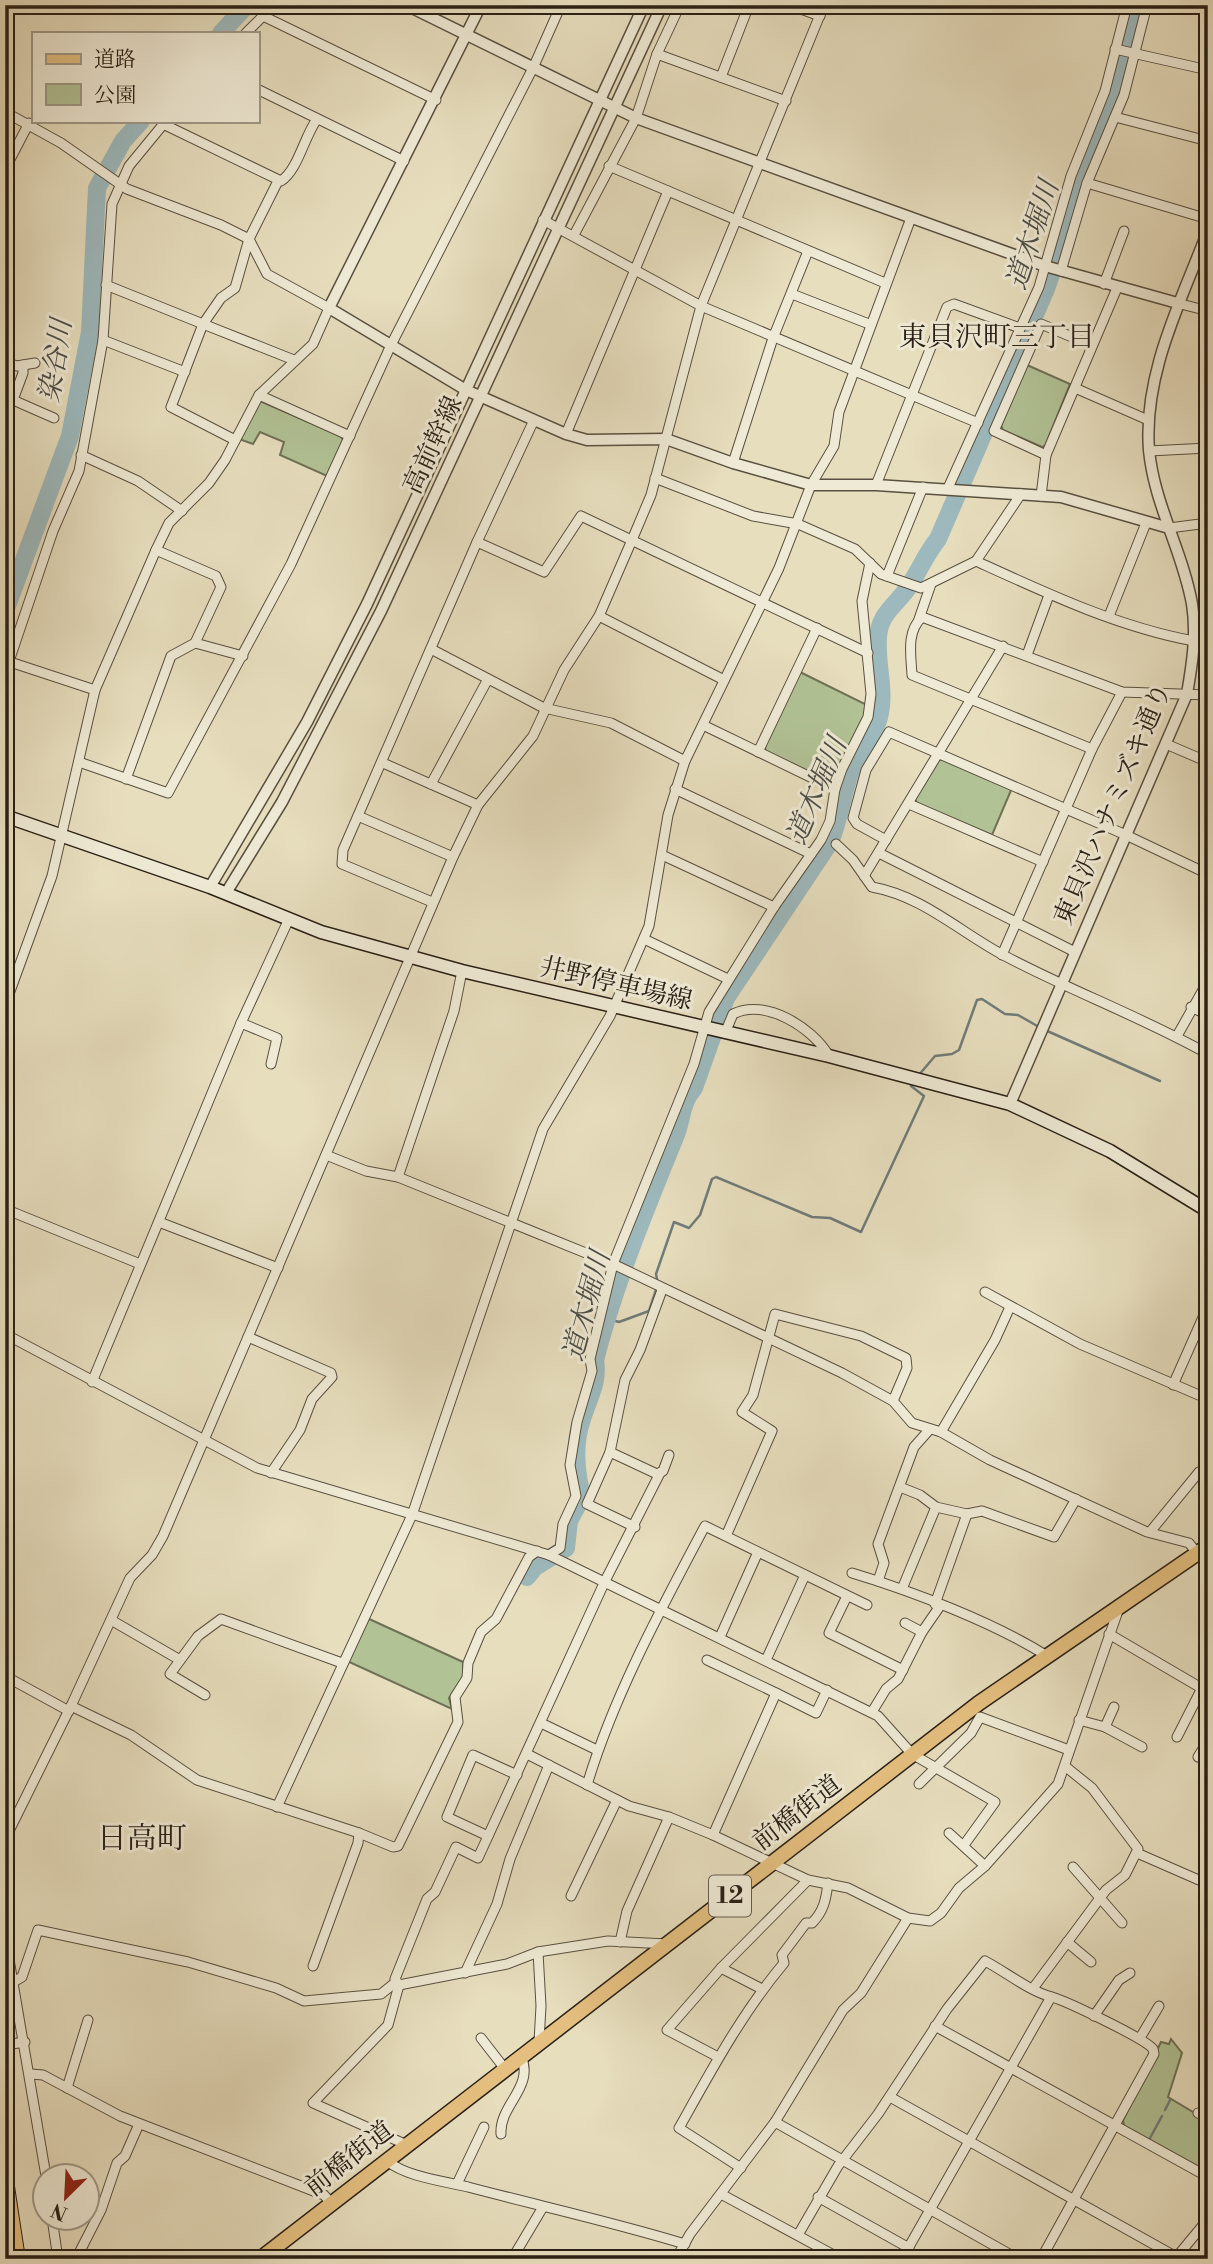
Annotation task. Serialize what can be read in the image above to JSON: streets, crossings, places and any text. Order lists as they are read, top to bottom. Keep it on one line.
{"streets":{"main road":["井野停車場線","前橋街道","12"],"street":["高前幹線","東貝沢ハナミズキ通り"]},"crossings":[["高前幹線","井野停車場線"],["東貝沢ハナミズキ通り","井野停車場線"]],"districts":["東貝沢町三丁目","日高町"],"water":["道木堀川","染谷川"],"legend":["道路","公園"],"north":"bottom left"}
